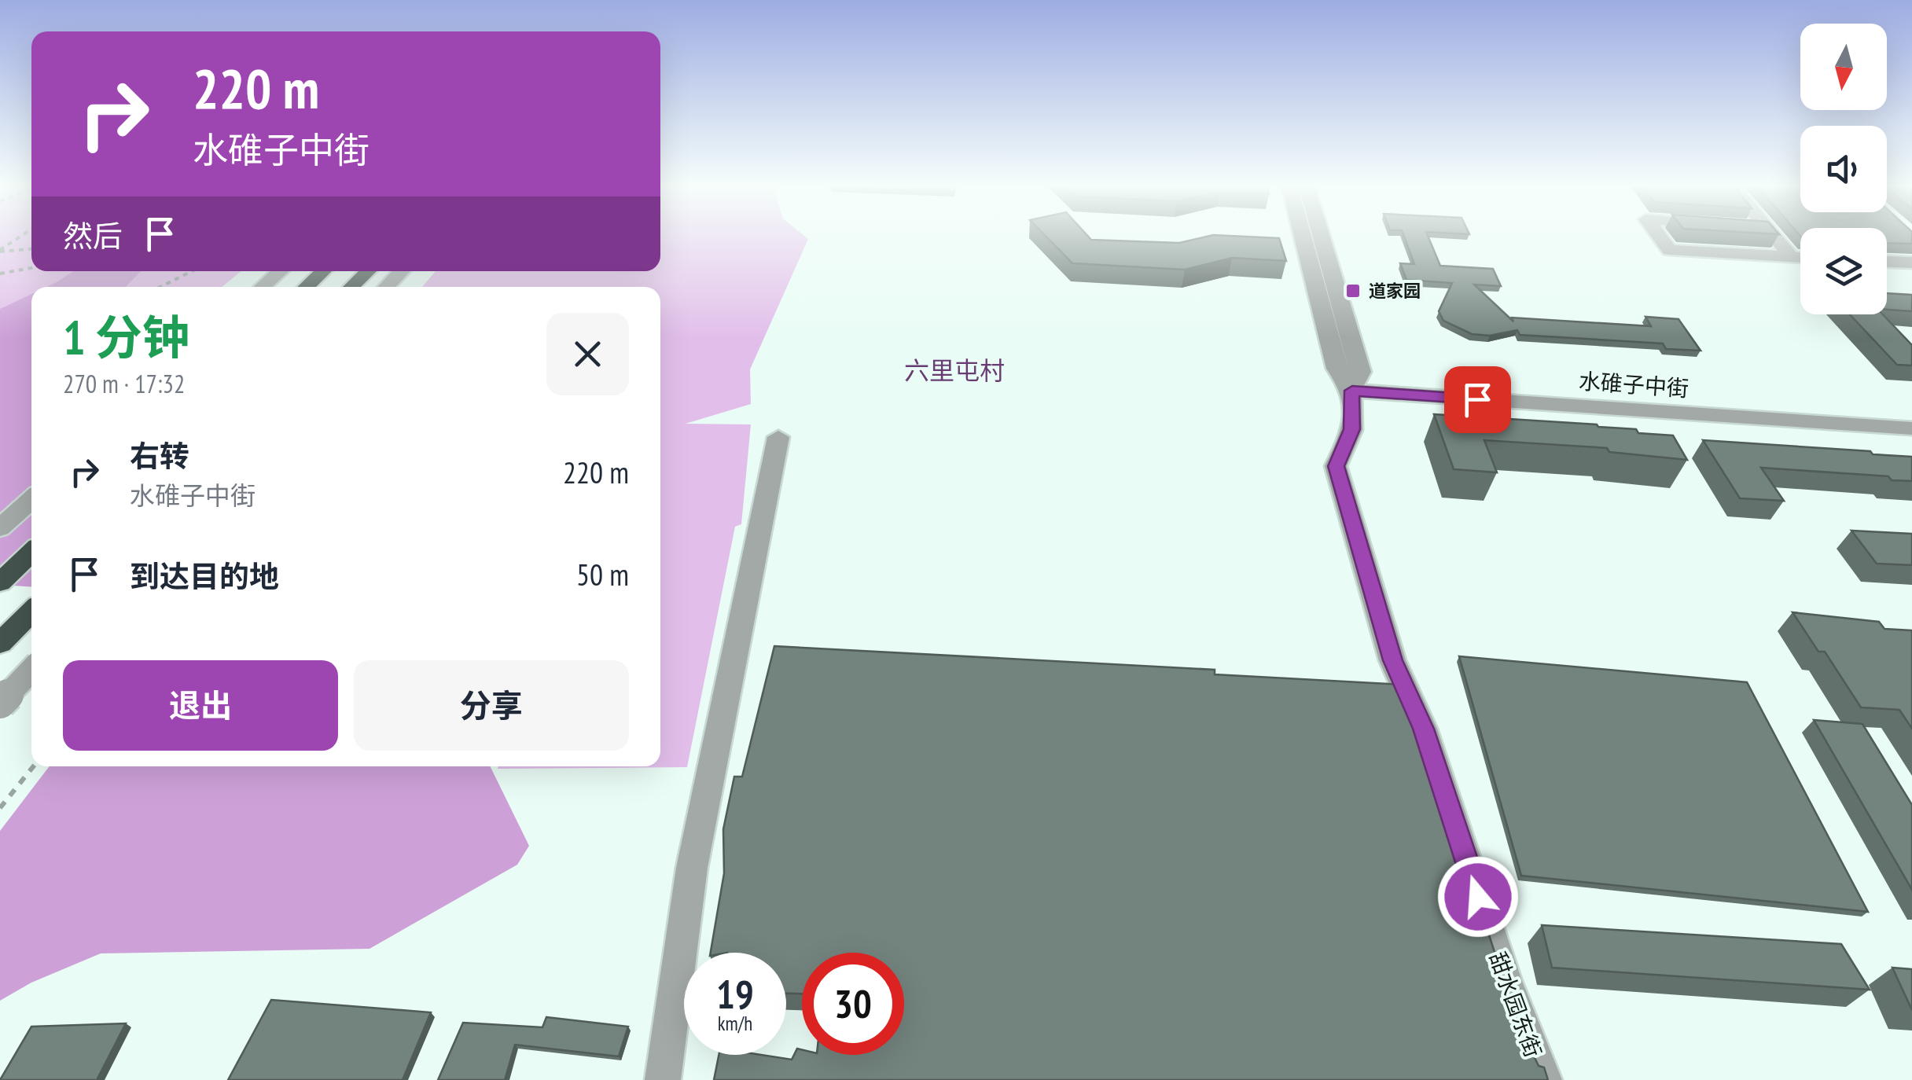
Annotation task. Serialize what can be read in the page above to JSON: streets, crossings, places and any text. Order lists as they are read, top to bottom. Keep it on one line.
{"streets":{"street":["水碓子中街","甜水园东街"]},"crossings":[["水碓子中街","甜水园东街"]],"districts":["六里屯村"],"places":{"transit":["道家园"]},"north":"bottom","page":{"turn":["220 m","水碓子中街"],"then":"然后","heading":["1 分钟","270 m · 17:32"],"list":[{"name":"右转","note":"水碓子中街","value":"220 m"},{"name":"到达目的地","value":"50 m"}],"buttons":["退出","分享"],"speed":"19 km/h","limit":"30"}}
